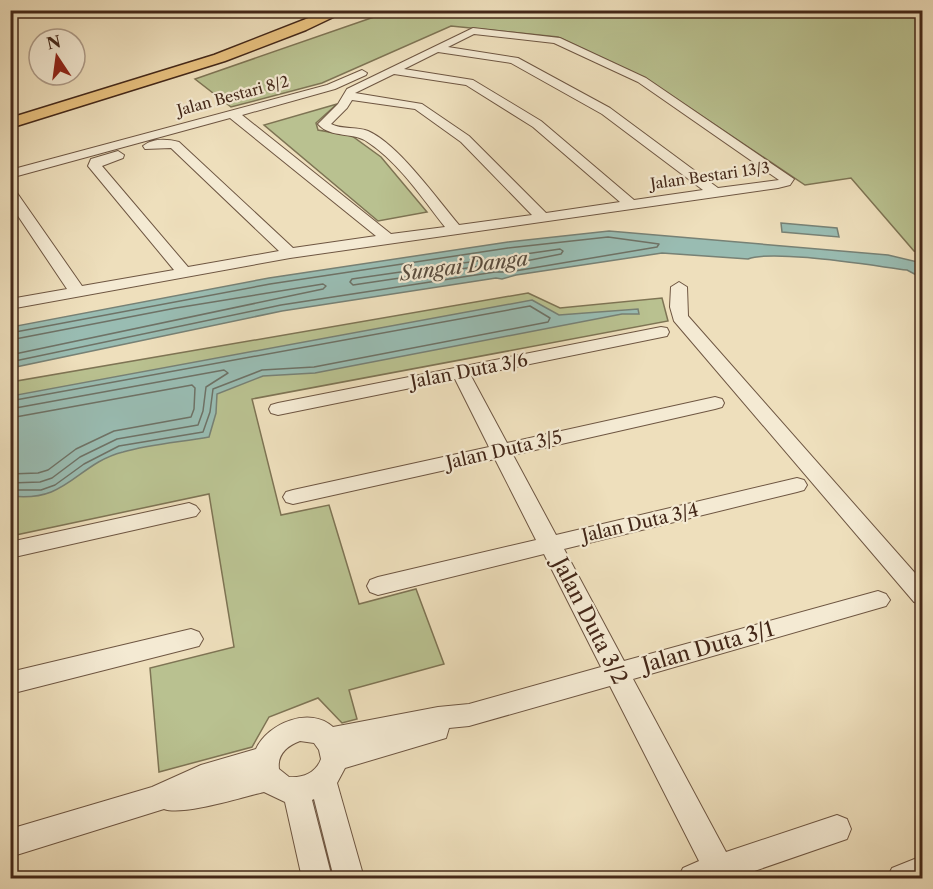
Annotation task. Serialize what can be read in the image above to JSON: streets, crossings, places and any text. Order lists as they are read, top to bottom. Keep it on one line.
{"streets":{"street":["Jalan Bestari 8/2","Jalan Bestari 13/3","Jalan Duta 3/6","Jalan Duta 3/5","Jalan Duta 3/4","Jalan Duta 3/2","Jalan Duta 3/1"]},"crossings":[["Jalan Duta 3/6","Jalan Duta 3/2"],["Jalan Duta 3/5","Jalan Duta 3/2"],["Jalan Duta 3/4","Jalan Duta 3/2"],["Jalan Duta 3/2","Jalan Duta 3/1"]],"water":["Sungai Danga"],"north":"top"}
